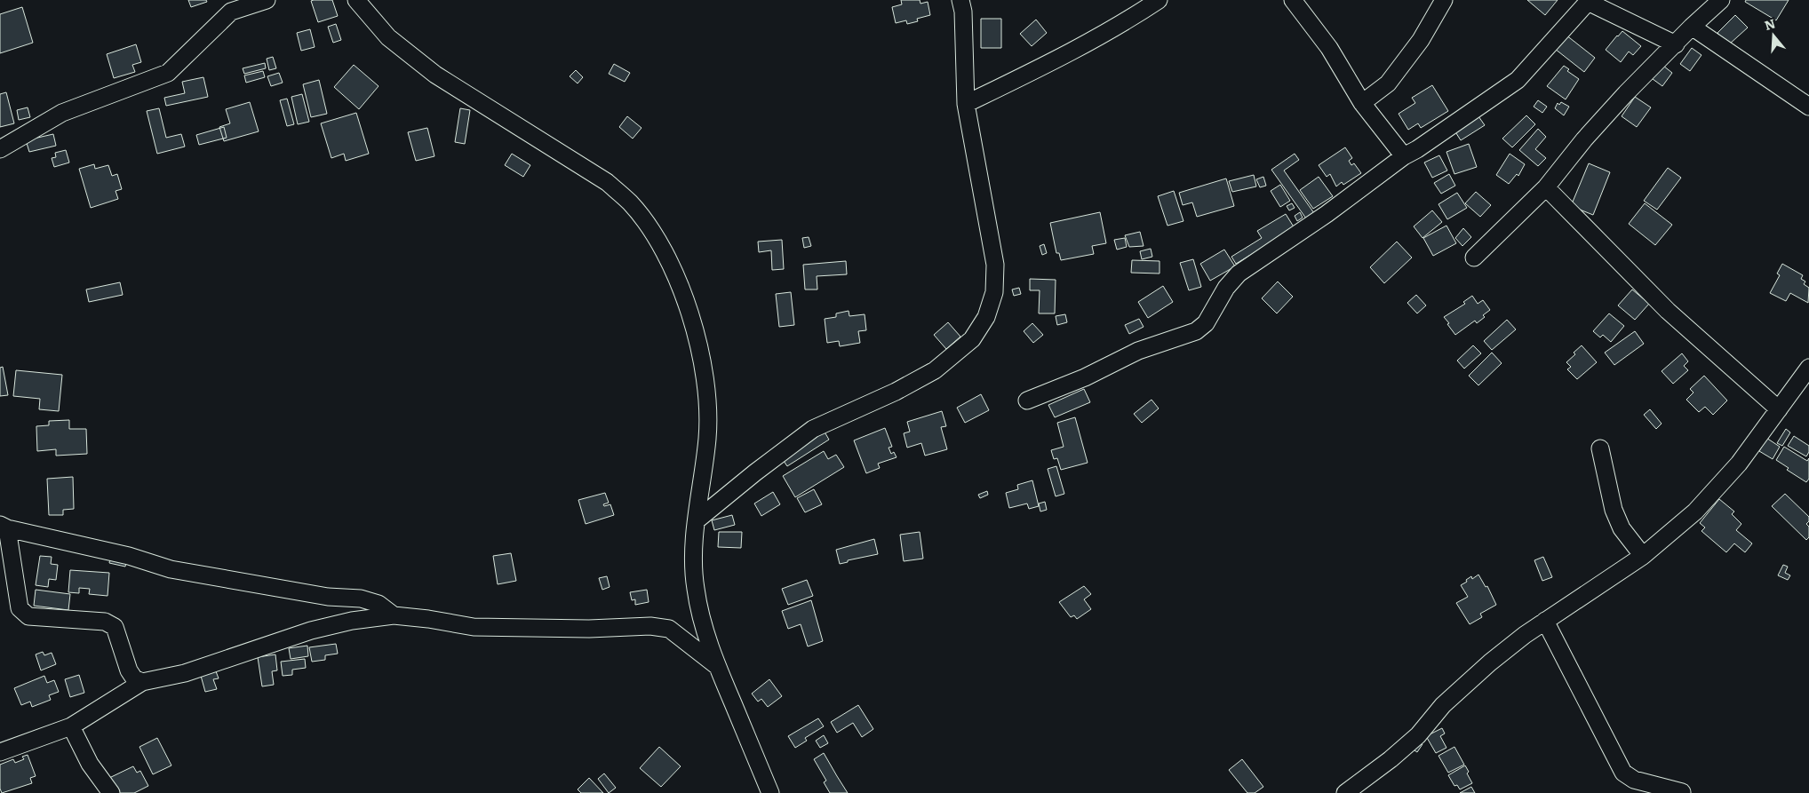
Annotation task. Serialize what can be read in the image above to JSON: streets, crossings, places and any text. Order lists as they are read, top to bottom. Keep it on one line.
{"north":"top"}
